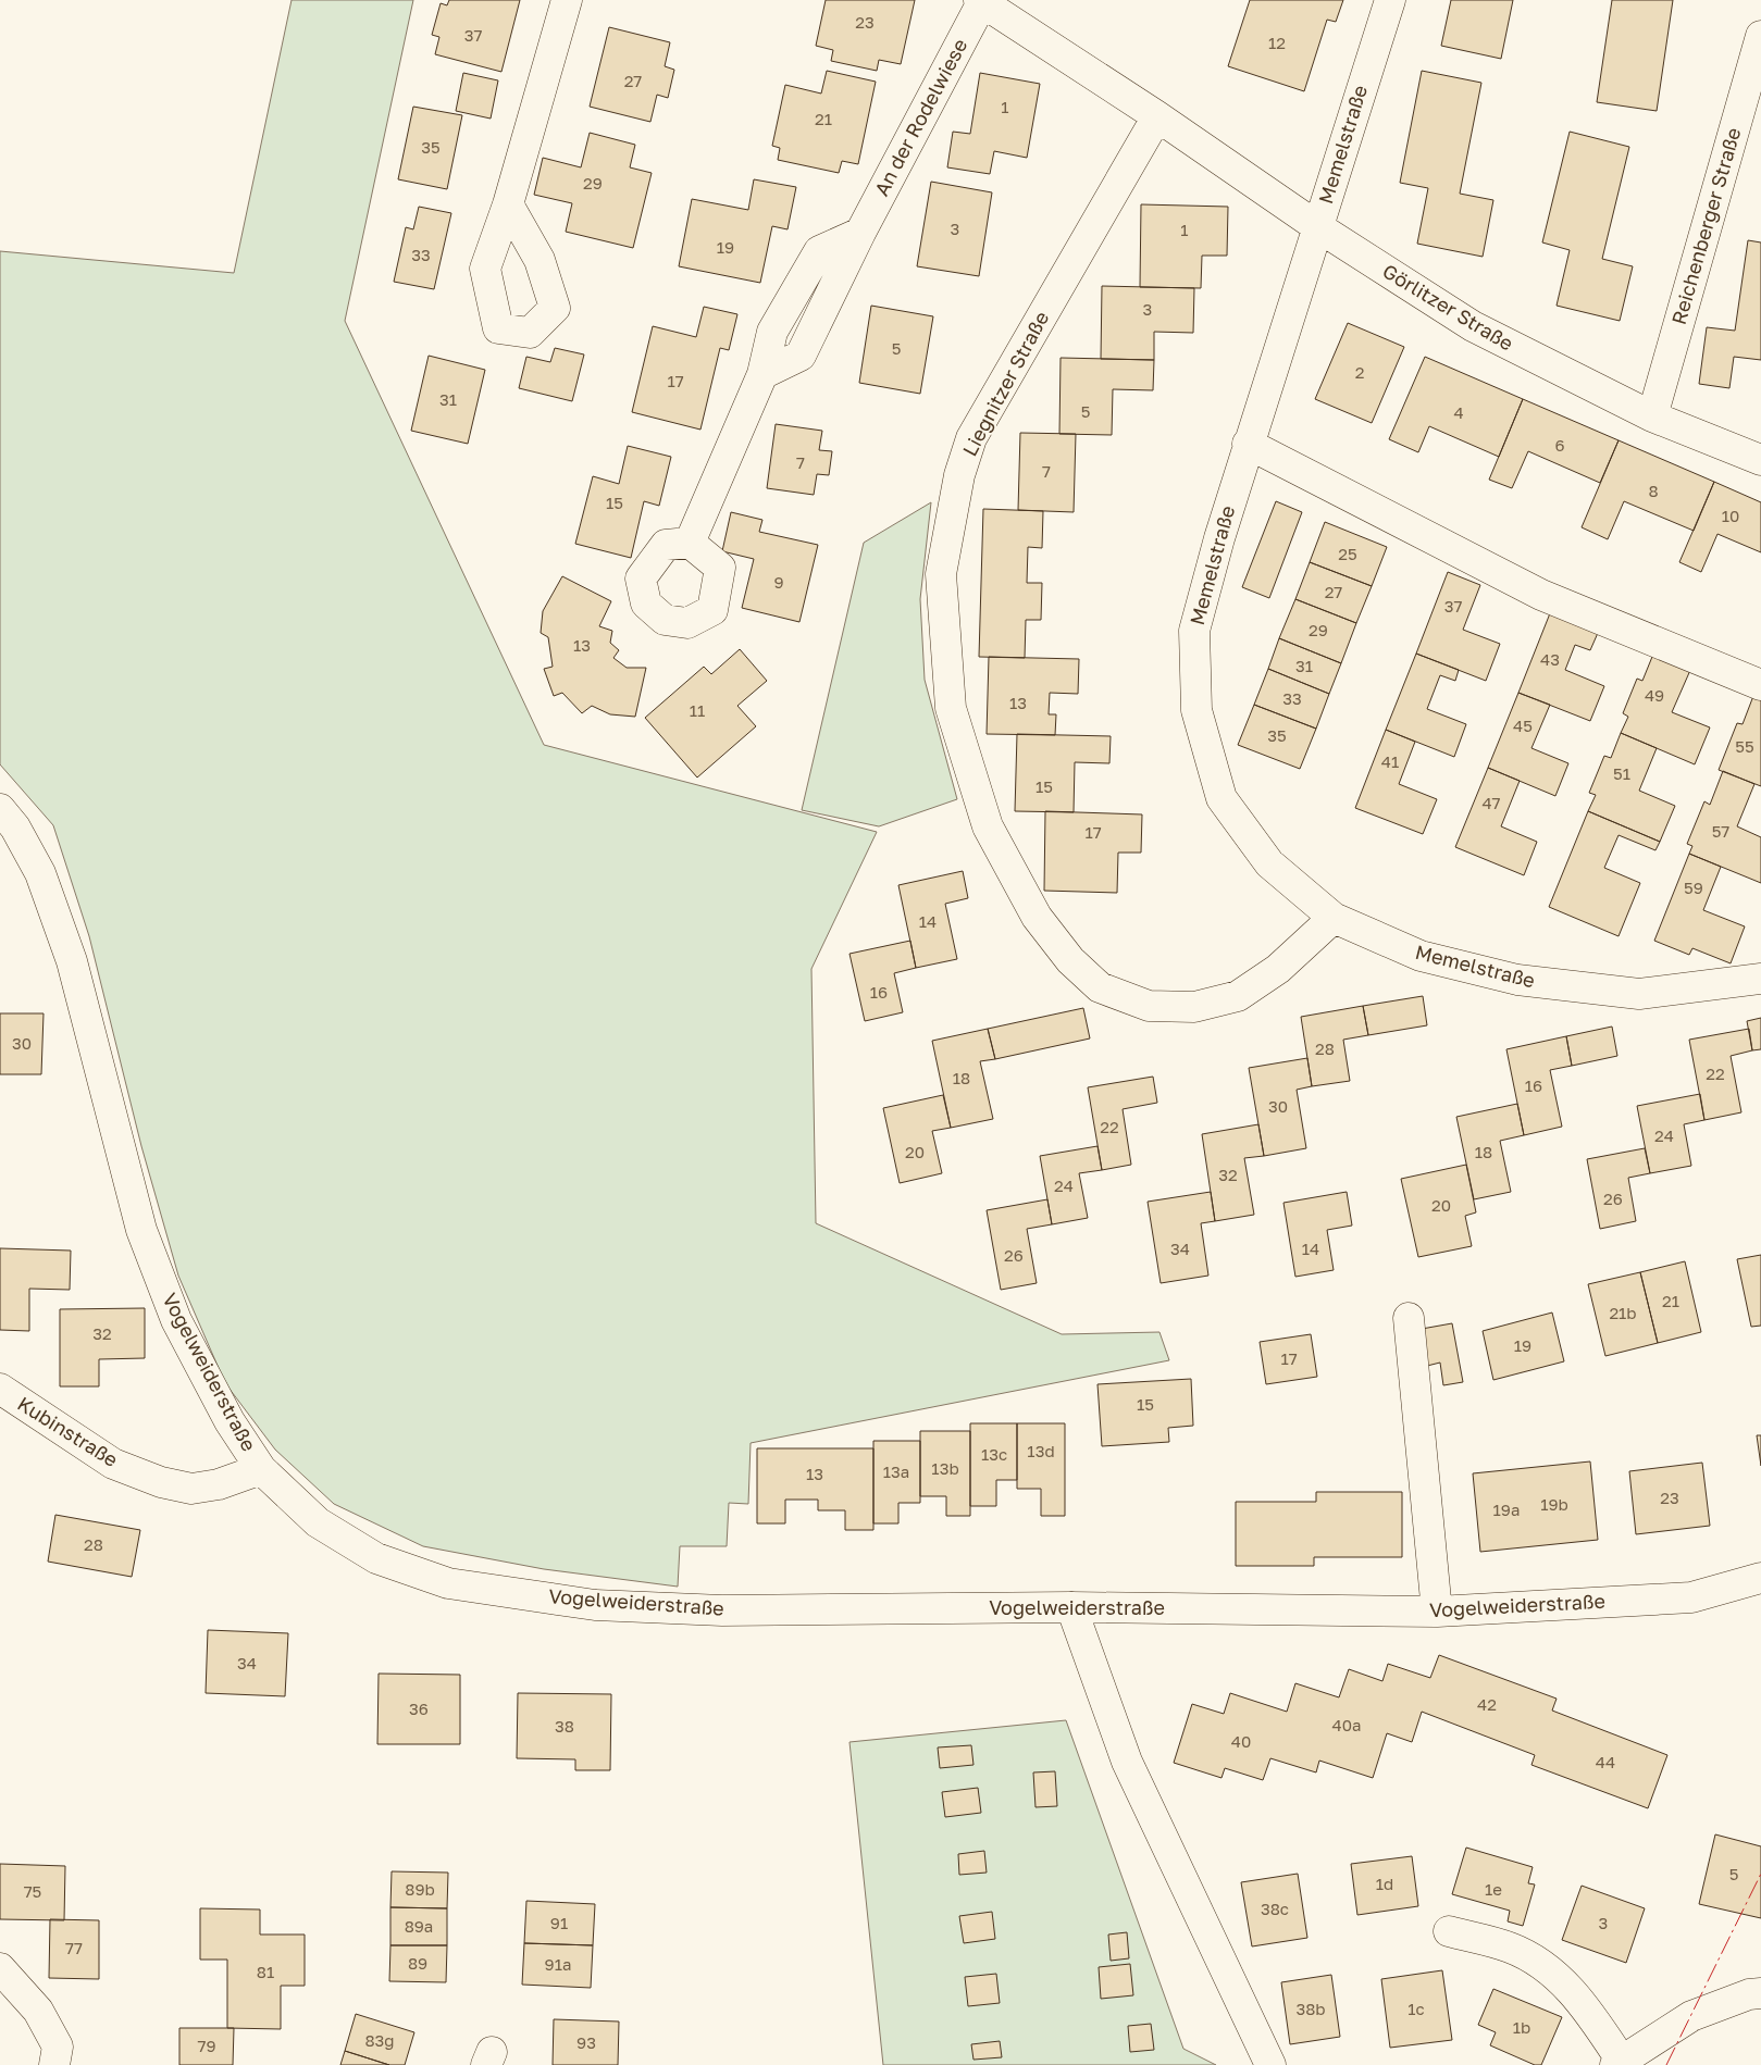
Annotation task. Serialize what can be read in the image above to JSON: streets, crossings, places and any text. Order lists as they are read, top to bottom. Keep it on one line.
{"streets":{"street":["An der Rodelwiese","Memelstraße","Reichenberger Straße","Görlitzer Straße","Liegnitzer Straße","Vogelweiderstraße","Kubinstraße"]},"crossings":[["An der Rodelwiese","Görlitzer Straße"],["An der Rodelwiese","Liegnitzer Straße"],["Memelstraße","Görlitzer Straße"],["Memelstraße","Liegnitzer Straße"],["Reichenberger Straße","Görlitzer Straße"],["Görlitzer Straße","Liegnitzer Straße"],["Vogelweiderstraße","Kubinstraße"]],"house_numbers":["23","37","12","27","1","21","35","29","3","1","19","33","3","5","2","17","31","5","4","6","7","7","8","15","10","25","9","27","37","29","13","43","31","49","33","13","11","45","35","55","41","51","15","47","57","17","59","14","16","30","28","22","18","16","30","22","24","20","18","32","24","26","20","34","14","26","21","21b","32","19","17","15","13d","13c","13b","13a","13","23","19b","19a","28","34","42","36","40a","38","40","44","5","1d","89b","1e","75","38c","91","3","89a","77","89","91a","81","38b","1c","1b","83g","93","79"]}
